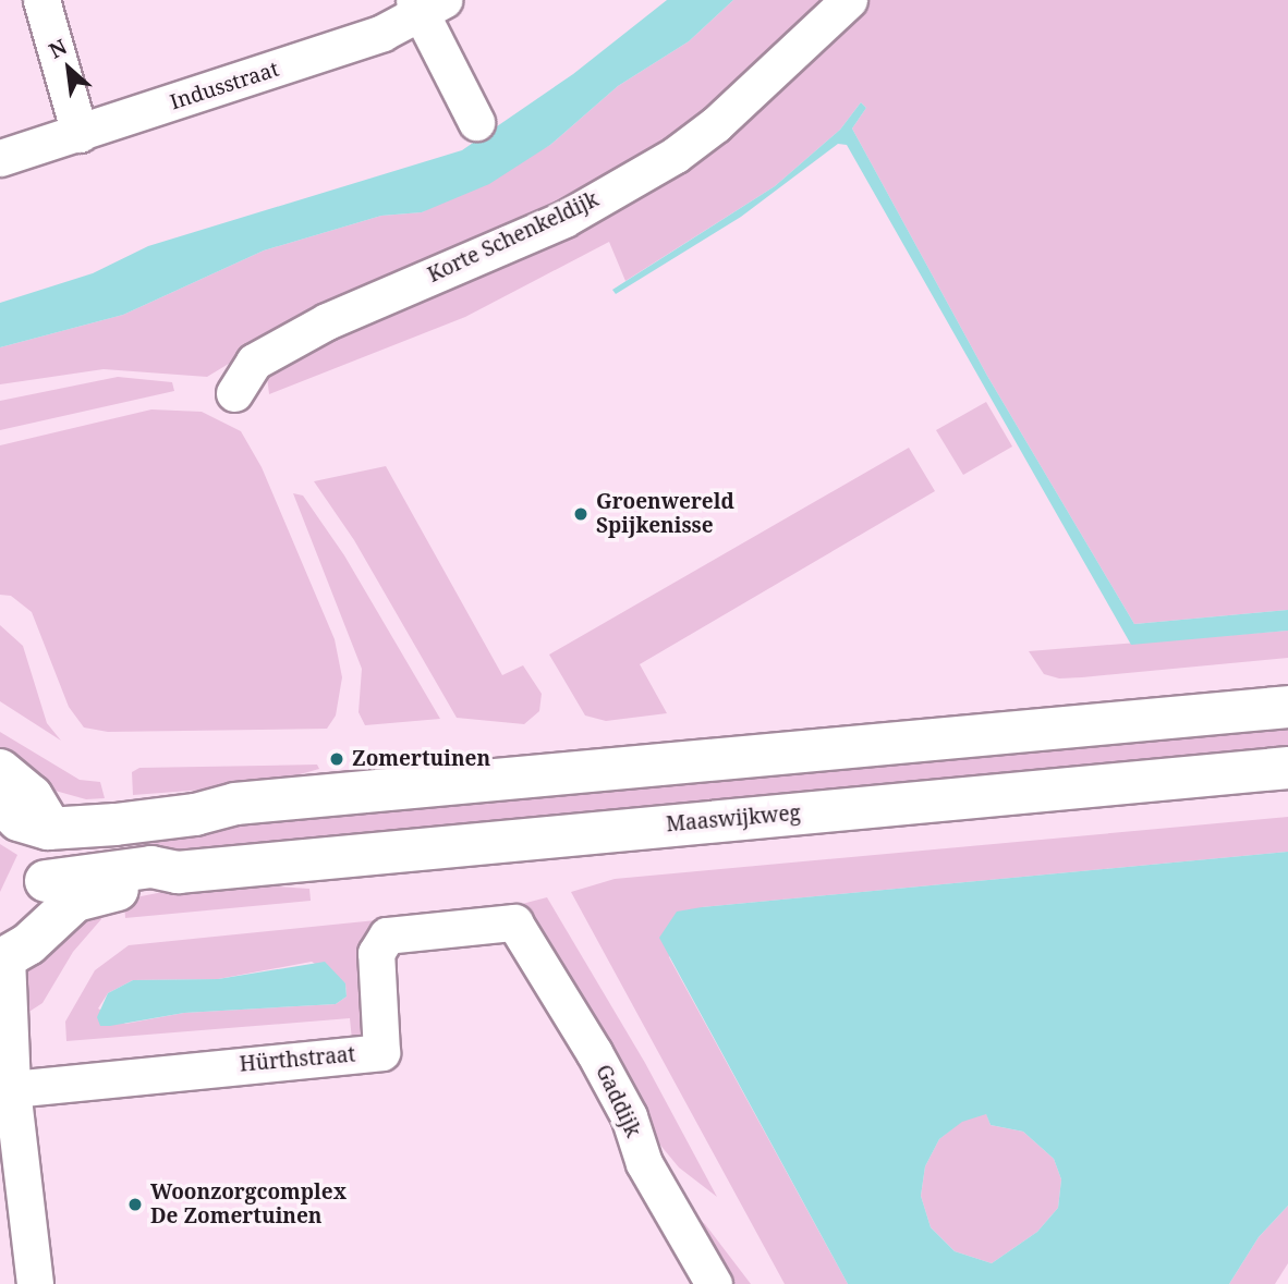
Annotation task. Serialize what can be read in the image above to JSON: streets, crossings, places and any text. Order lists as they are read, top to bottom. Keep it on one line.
{"streets":{"street":["Indusstraat","Korte Schenkeldijk","Maaswijkweg","Hürthstraat","Gaddijk"]},"crossings":[["Hürthstraat","Gaddijk"]],"places":["Groenwereld Spijkenisse","Zomertuinen","Woonzorgcomplex De Zomertuinen"],"north":"top left"}
